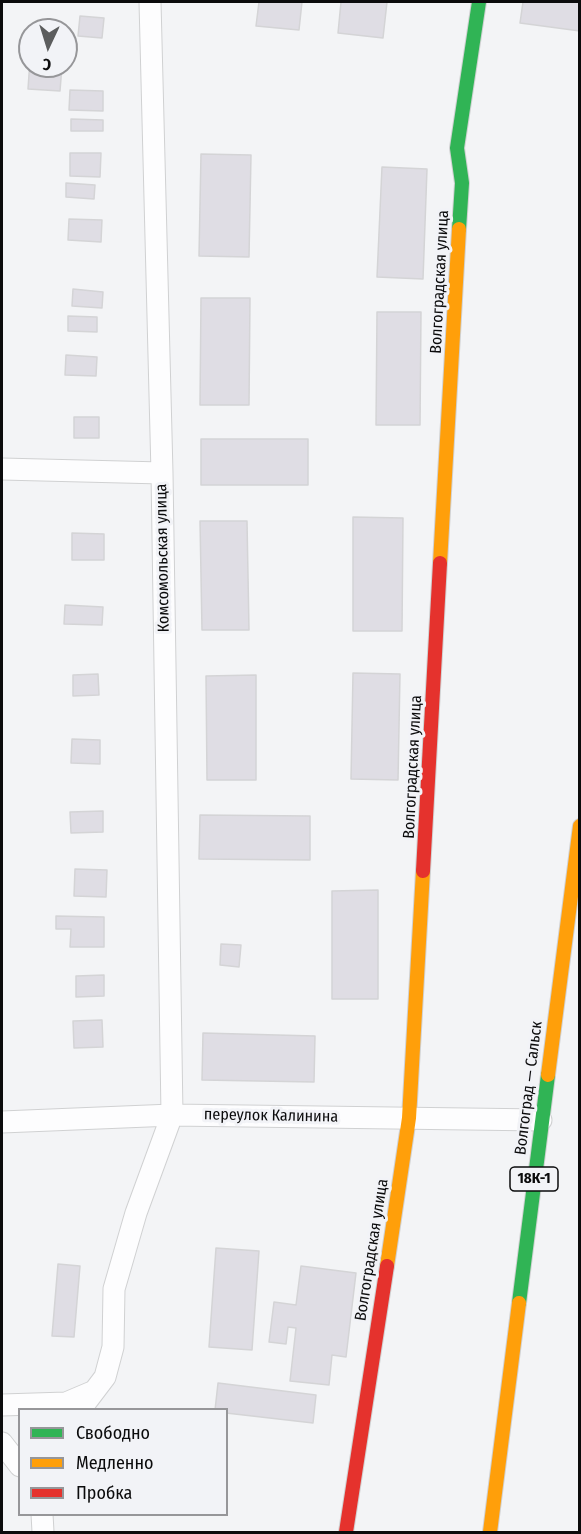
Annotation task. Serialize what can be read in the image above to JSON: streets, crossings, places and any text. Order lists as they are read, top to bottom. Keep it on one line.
{"streets":{"street":["Волгоградская улица","Комсомольская улица","Волгоград — Сальск","переулок Калинина","18К-1"]},"crossings":[["Волгоградская улица","переулок Калинина"],["Комсомольская улица","переулок Калинина"],["Волгоград — Сальск","переулок Калинина"]],"legend":["Свободно","Медленно","Пробка"],"north":"bottom"}
